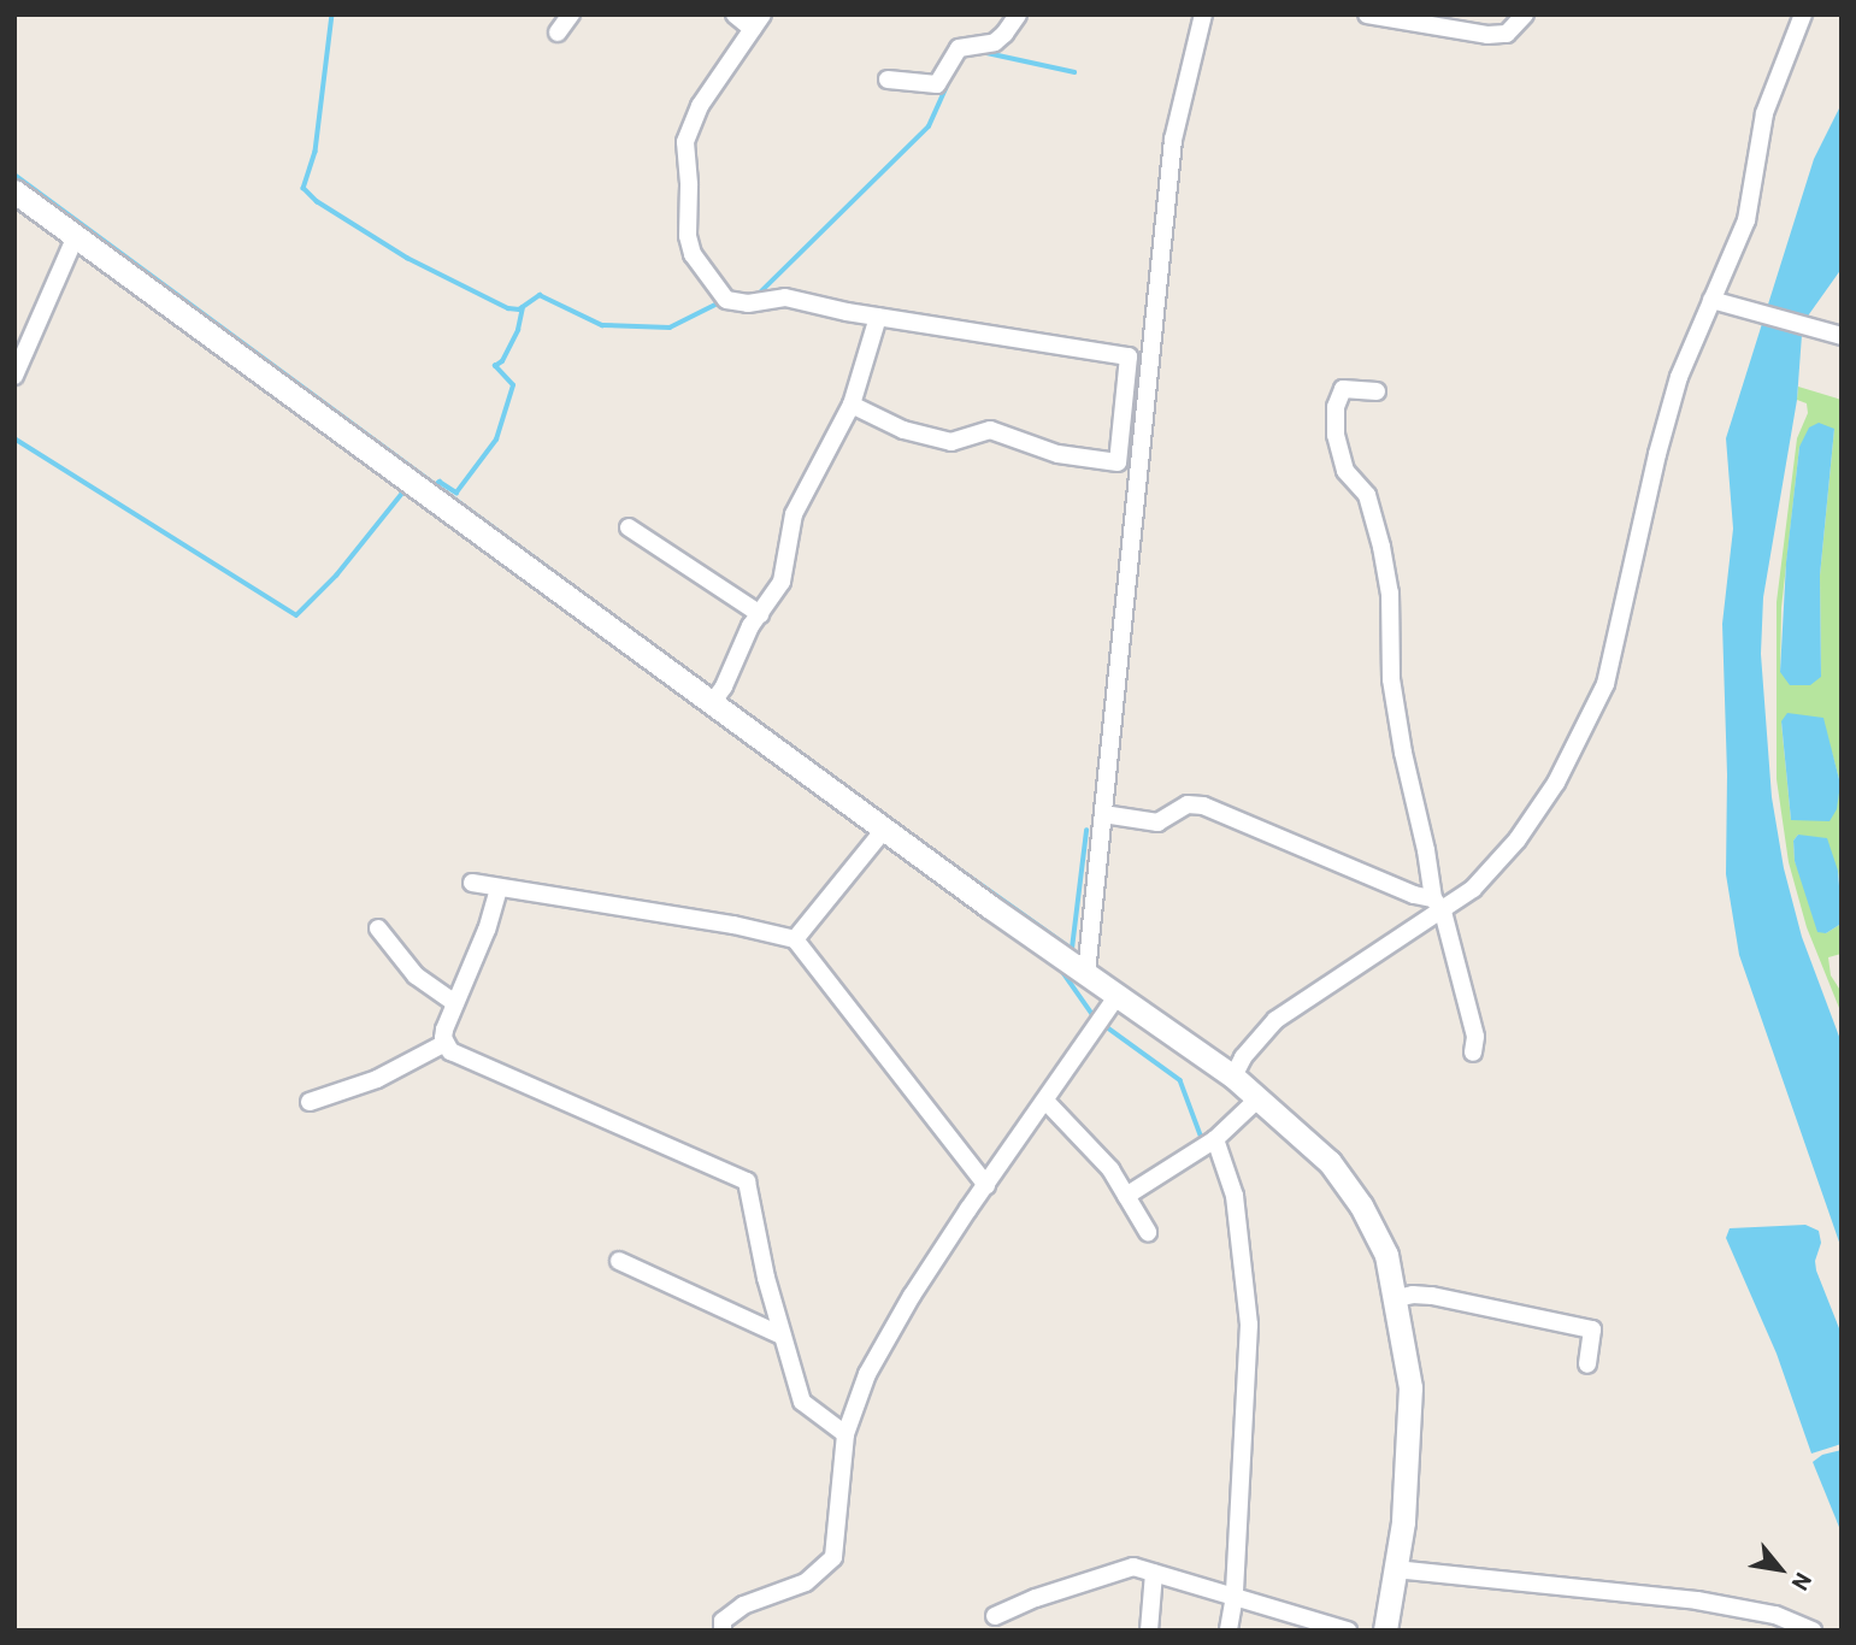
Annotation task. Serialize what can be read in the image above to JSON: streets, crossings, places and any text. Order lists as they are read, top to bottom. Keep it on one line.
{"north":"bottom right"}
